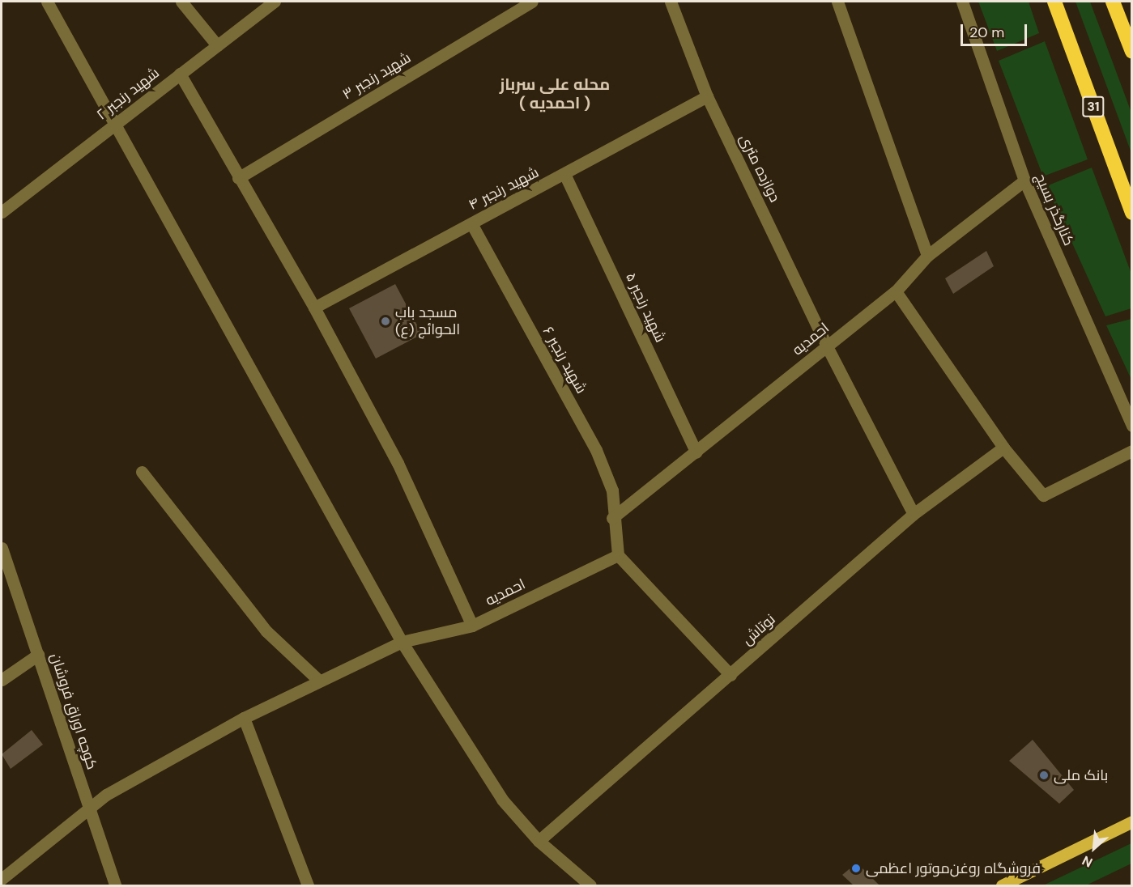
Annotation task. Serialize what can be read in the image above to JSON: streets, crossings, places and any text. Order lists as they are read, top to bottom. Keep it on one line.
{"streets":{"highway":["31"],"street":["شهید رنجبر ۳","۲ شهید رنجبر","دوازده متری","شهید رنجبر ۴","کنارگذر بسیج","شهید رنجبر ۵","احمدیه","شهید رنجبر ۶","نوتاش","کوچه اوراق فروشان"]},"crossings":[["دوازده متری","شهید رنجبر ۴"],["دوازده متری","احمدیه"],["دوازده متری","نوتاش"],["شهید رنجبر ۴","شهید رنجبر ۵"],["شهید رنجبر ۴","شهید رنجبر ۶"],["کنارگذر بسیج","احمدیه"],["شهید رنجبر ۵","احمدیه"],["احمدیه","شهید رنجبر ۶"],["احمدیه","کوچه اوراق فروشان"]],"districts":["محله علی سرباز ( احمدیه )"],"places":["مسجد باب الحوائج (ع)","بانک ملی","فروشگاه روغن‌موتور اعظمی"],"scale_bar":"20 m","north":"bottom left"}
